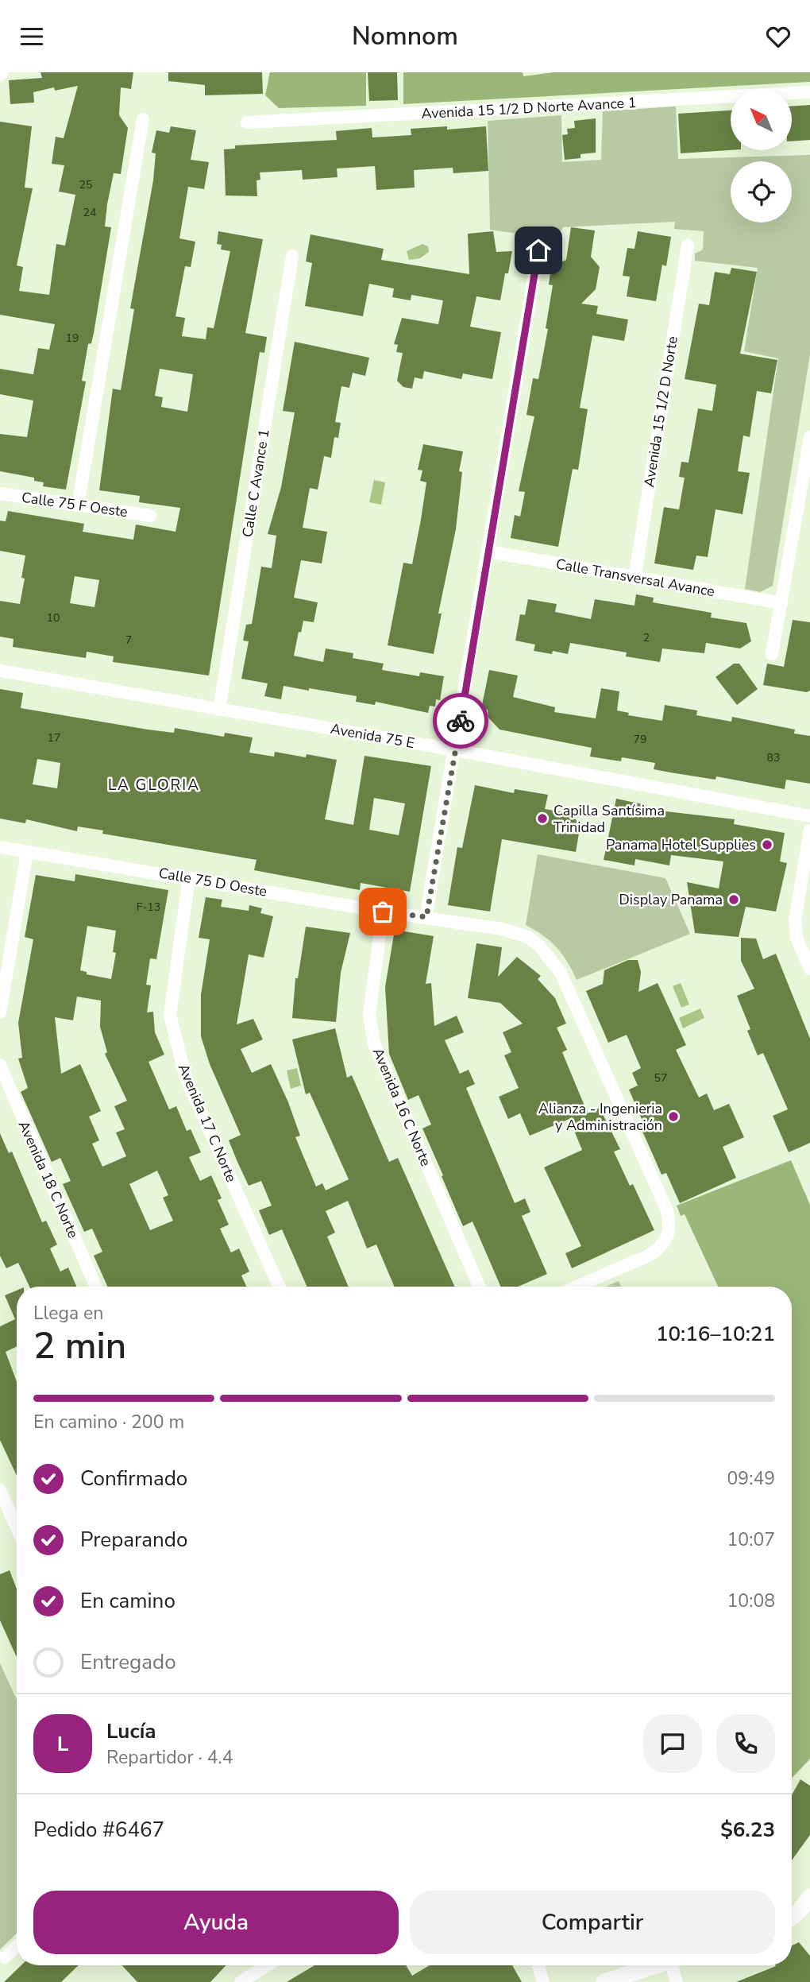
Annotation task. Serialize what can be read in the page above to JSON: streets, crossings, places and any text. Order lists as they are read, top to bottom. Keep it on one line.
{"streets":{"street":["Avenida 15 1/2 D Norte Avance 1","Avenida 15 1/2 D Norte","Calle C Avance 1","Calle 75 F Oeste","Calle Transversal Avance","Avenida 75 E","Calle 75 D Oeste","Avenida 16 C Norte","Avenida 17 C Norte","Avenida 18 C Norte"]},"crossings":[["Avenida 15 1/2 D Norte","Calle Transversal Avance"],["Calle C Avance 1","Avenida 75 E"],["Calle 75 D Oeste","Avenida 16 C Norte"],["Calle 75 D Oeste","Avenida 17 C Norte"]],"districts":["LA GLORIA"],"places":["Capilla Santísima Trinidad","Panama Hotel Supplies","Display Panama","Alianza - Ingenieria y Administración"],"house_numbers":["25","24","19","10","2","7","17","79","83","F-13","57"],"north":"top left","page":{"header":"Nomnom","heading":["2 min","Llega en","10:16–10:21"],"panel":["Lucía","Repartidor · 4.4","Pedido #6467","$6.23"],"bar":"En camino · 200 m","list":[["Confirmado","09:49"],["Preparando","10:07"],["En camino","10:08"],"Entregado"],"round":"L","buttons":["Ayuda","Compartir"]}}
